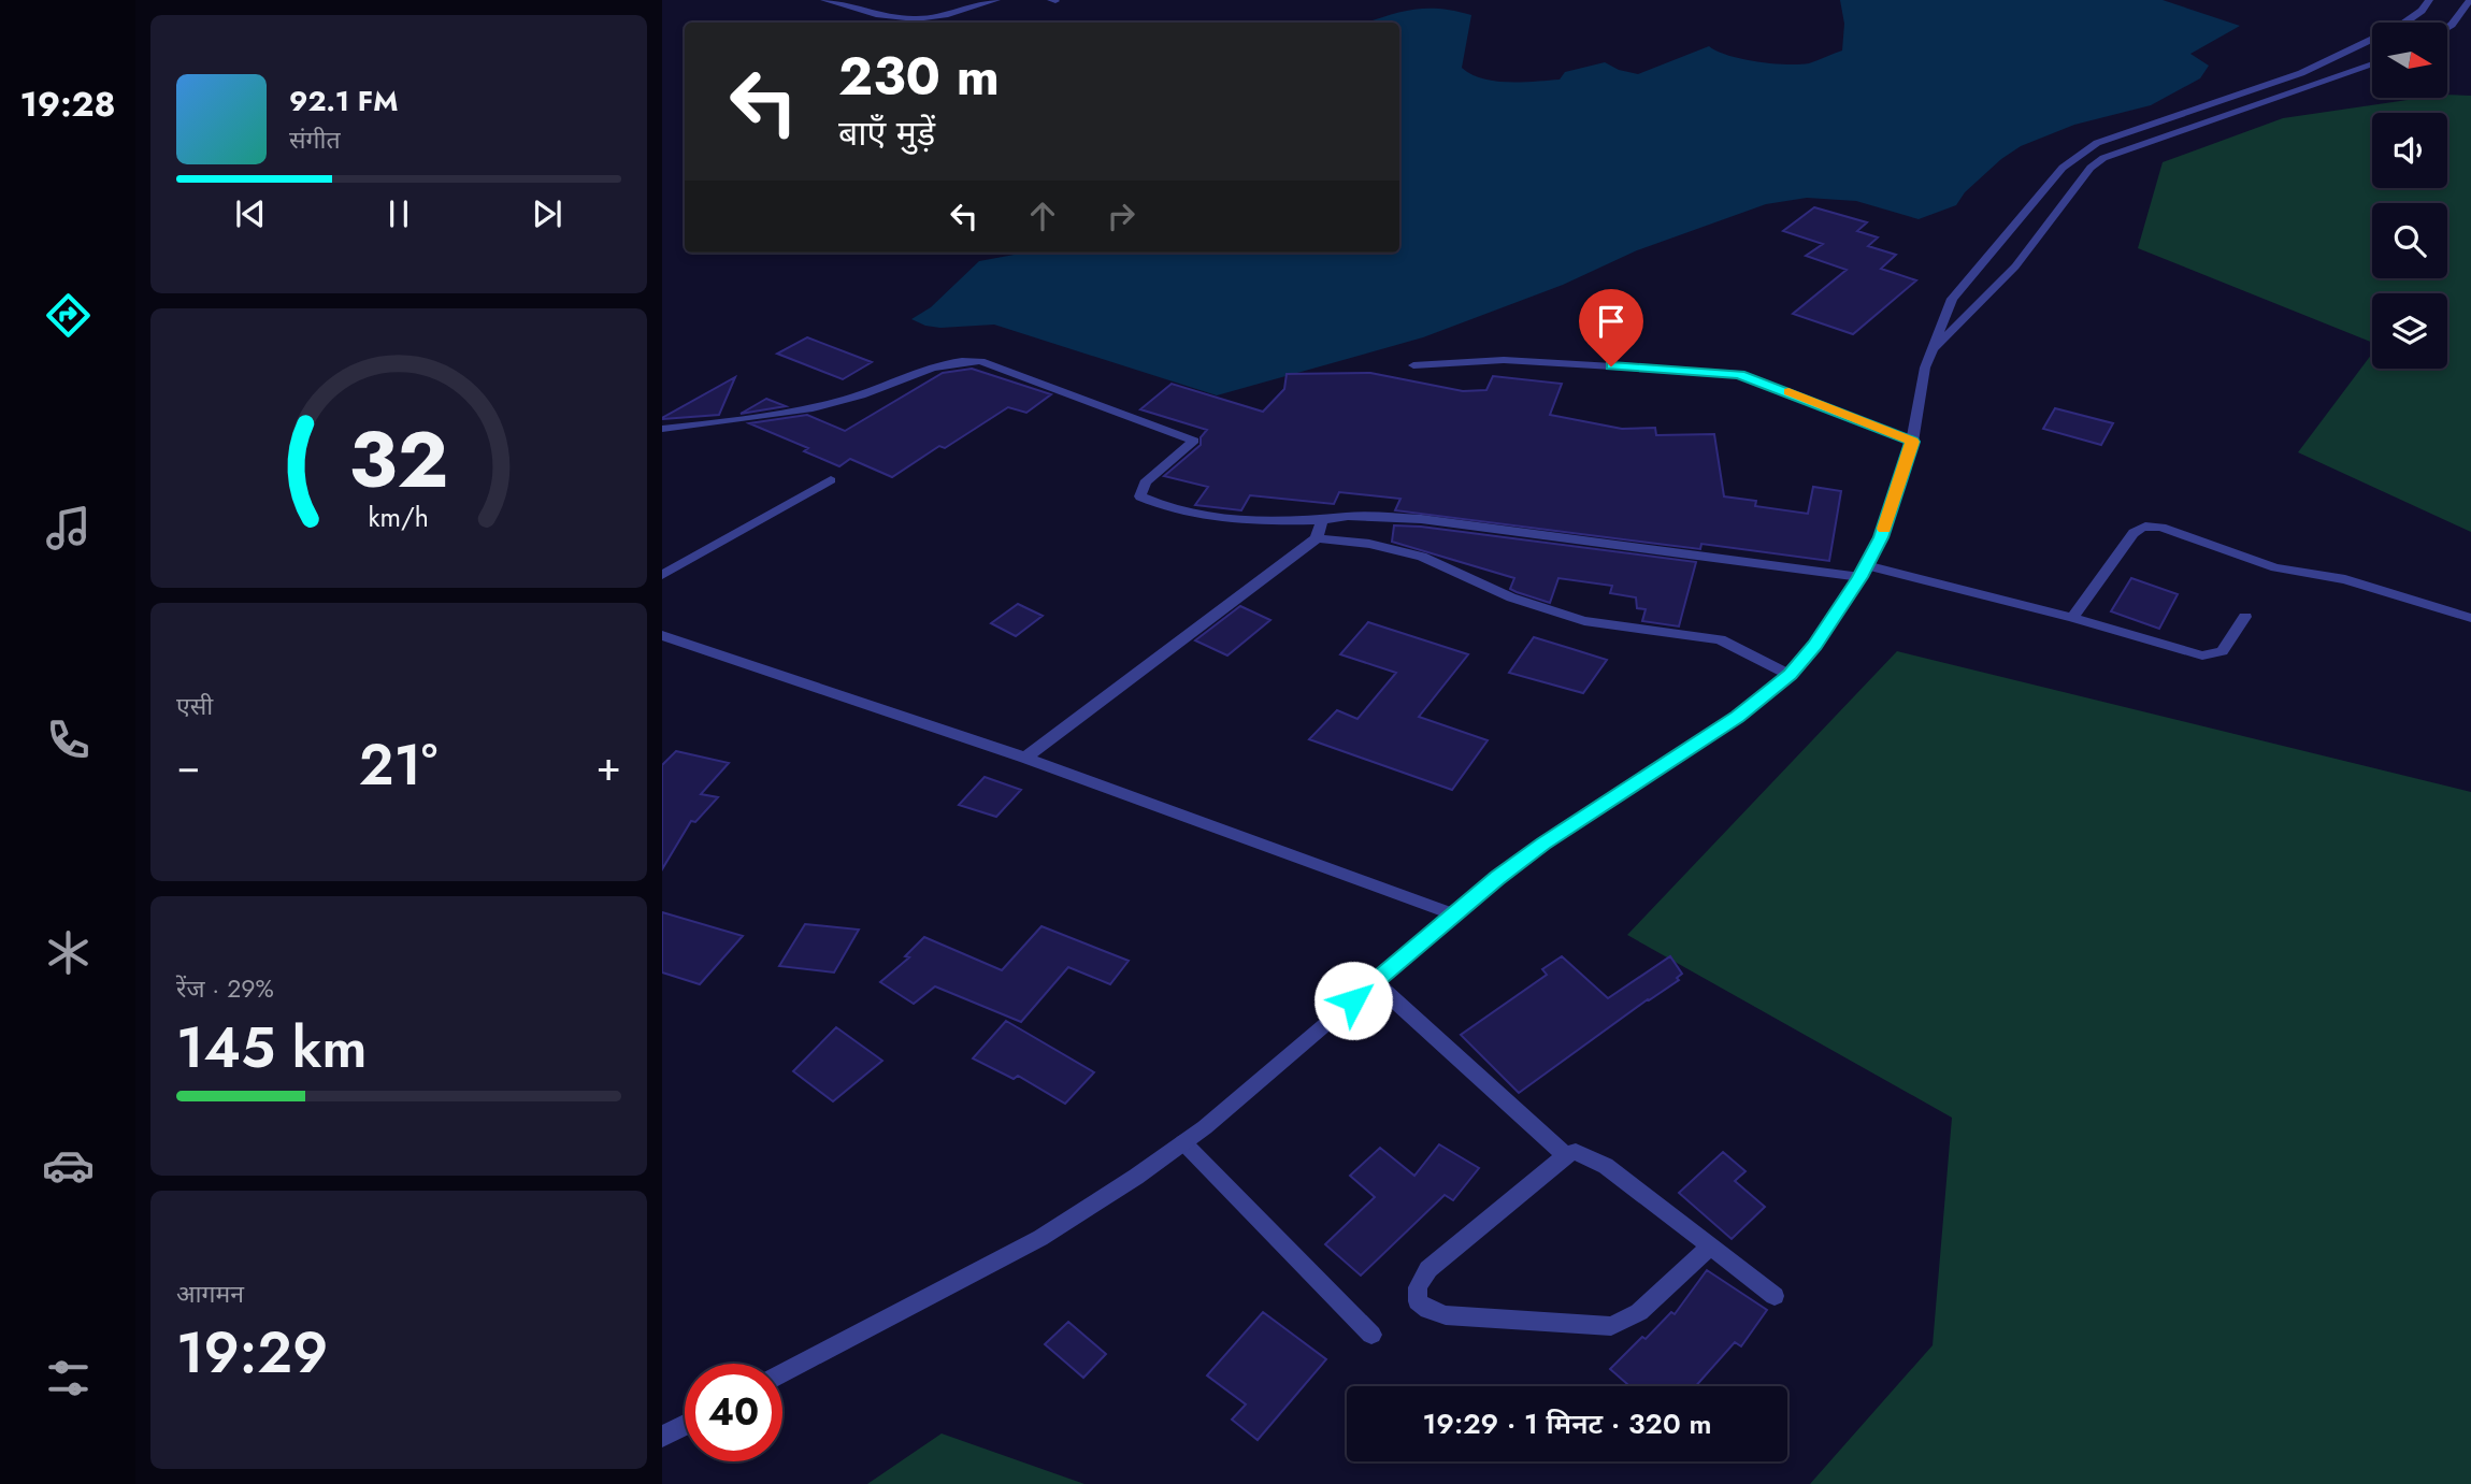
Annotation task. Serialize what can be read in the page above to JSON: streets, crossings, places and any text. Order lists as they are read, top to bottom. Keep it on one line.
{"north":"right","page":{"tabs":"19:28","turn":["230 m","बाएँ मुड़ें"],"song":["92.1 FM","संगीत"],"tile":["एसी",["रेंज · 29%","145 km"],["आगमन","19:29"]],"heat":["−","21°","+"],"limit":"40","trip":"19:29 · 1 मिनट · 320 m","gauge":["32","km/h"]}}
